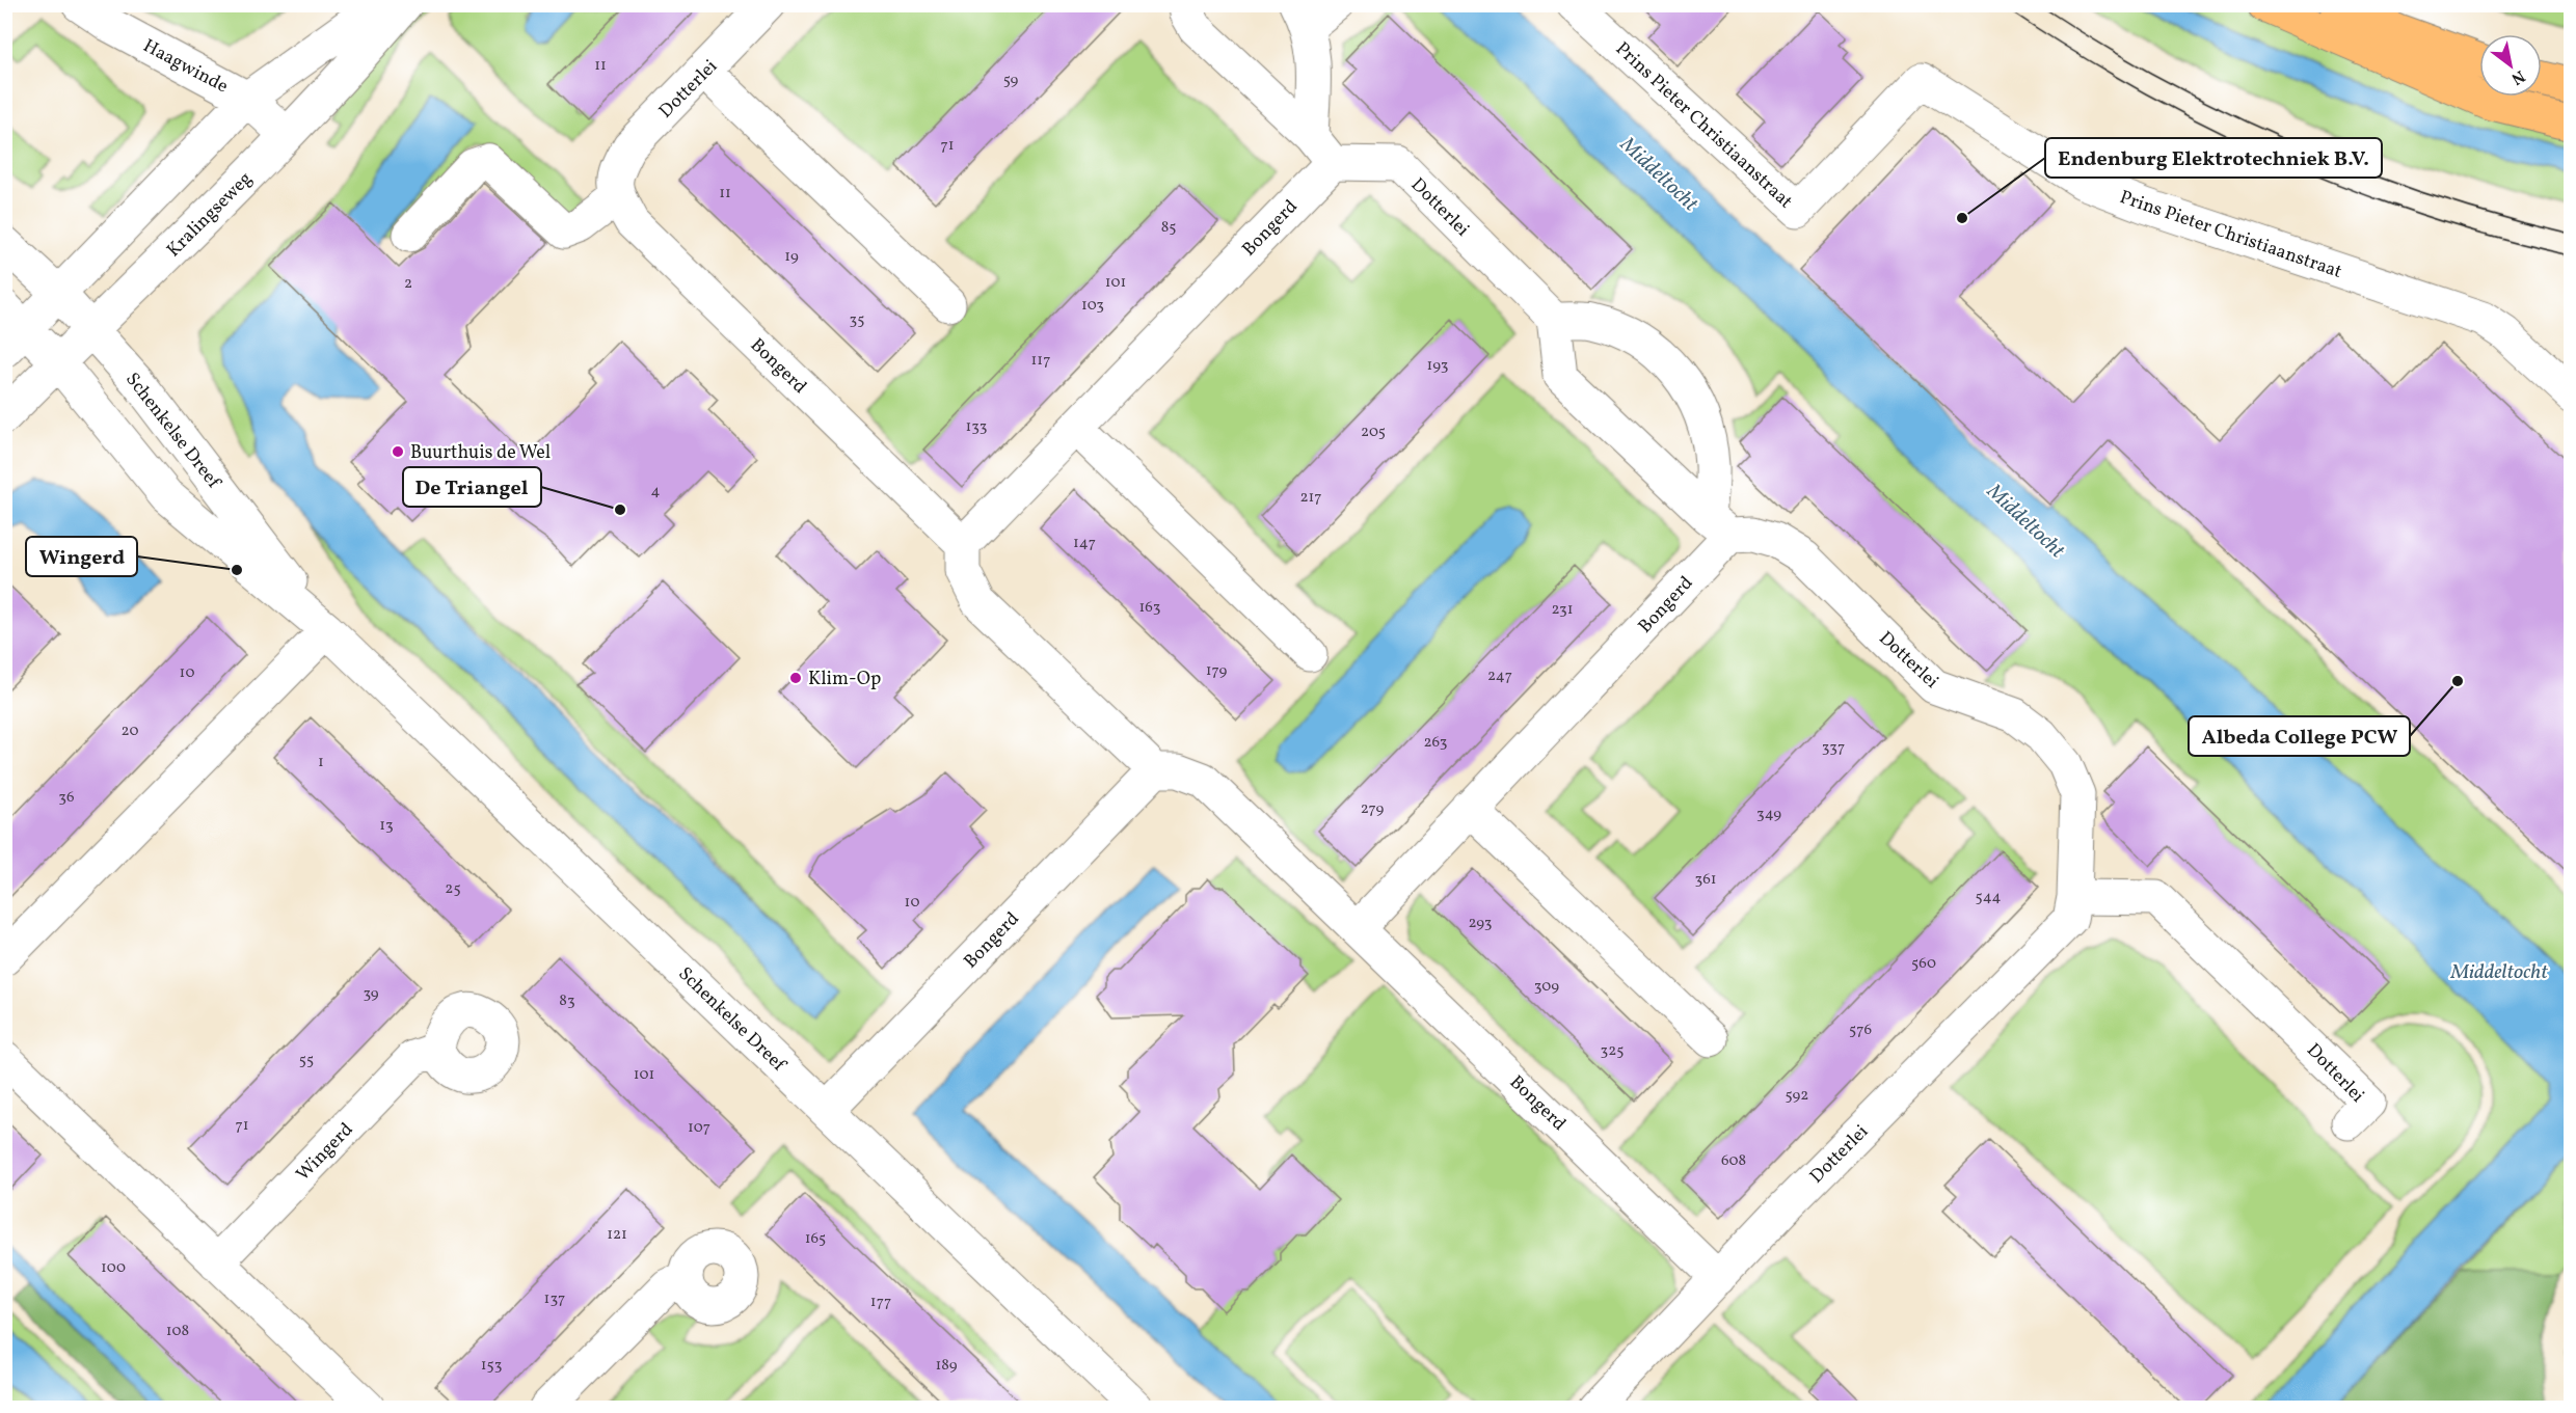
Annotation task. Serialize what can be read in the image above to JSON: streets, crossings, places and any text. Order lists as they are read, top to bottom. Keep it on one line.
{"streets":{"street":["Haagwinde","Dotterlei","Prins Pieter Christiaanstraat","Kralingseweg","Bongerd","Schenkelse Dreef","Wingerd"]},"crossings":[["Haagwinde","Kralingseweg"],["Dotterlei","Bongerd"],["Kralingseweg","Schenkelse Dreef"],["Bongerd","Schenkelse Dreef"]],"water":["Middeltocht"],"places":["Endenburg Elektrotechniek B.V.","Buurthuis de Wel","De Triangel","Wingerd","Klim-Op","Albeda College PCW"],"house_numbers":["11","59","71","11","85","19","101","2","103","35","117","193","133","205","4","217","147","163","231","179","10","247","20","263","337","1","36","279","349","13","361","25","544","10","293","560","309","39","83","576","325","55","101","592","71","107","608","121","165","100","137","177","108","153","189"],"north":"bottom right"}
